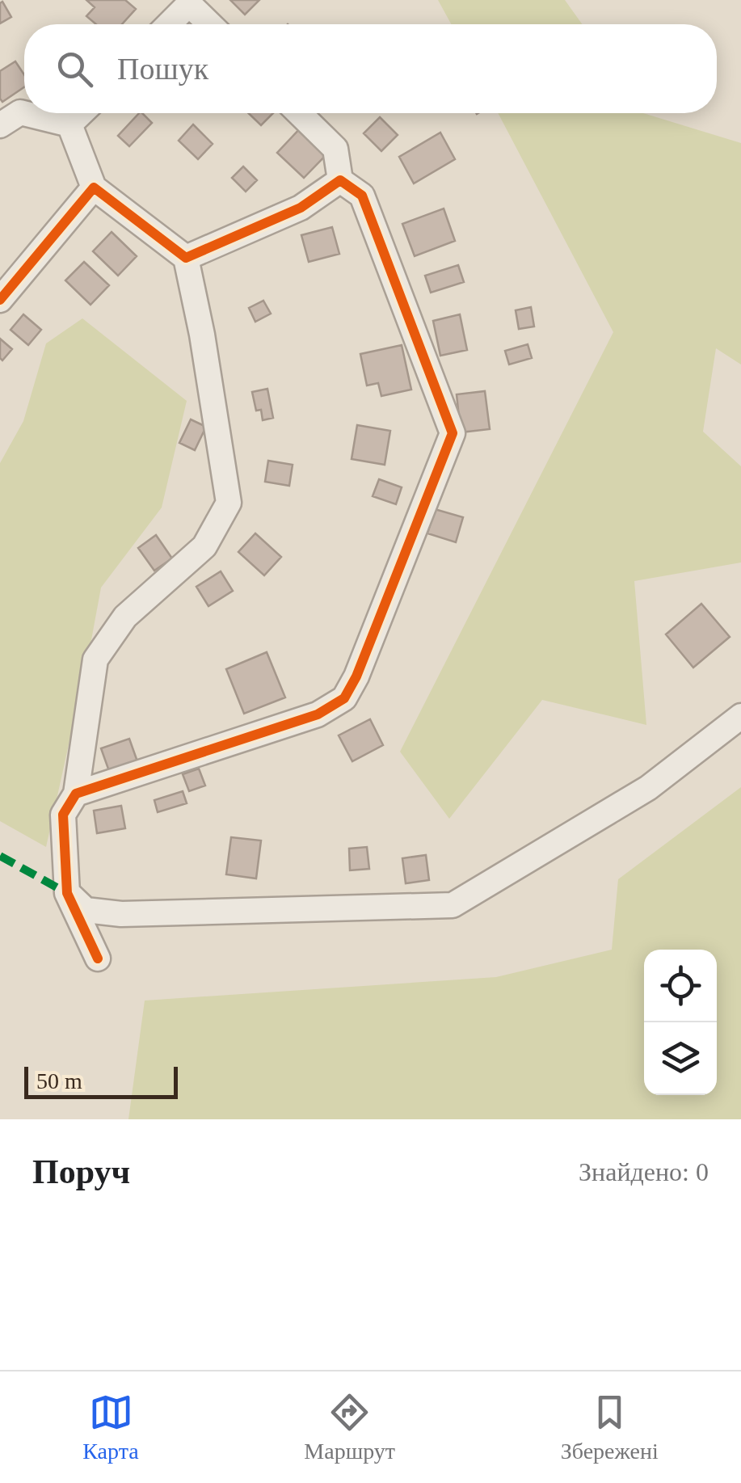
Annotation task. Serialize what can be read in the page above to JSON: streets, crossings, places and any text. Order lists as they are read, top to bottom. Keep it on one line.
{"scale_bar":"50 m","page":{"search":"Пошук","scale":"50 m","heading":["Поруч","Знайдено: 0"],"nav":["Карта","Маршрут","Збережені"]}}
